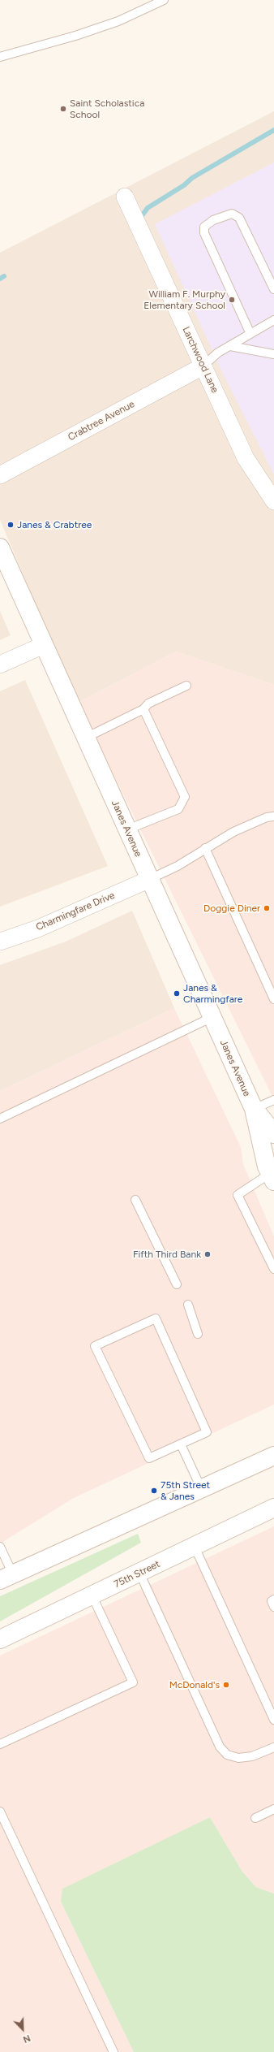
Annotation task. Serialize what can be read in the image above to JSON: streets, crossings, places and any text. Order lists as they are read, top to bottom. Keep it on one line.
{"streets":{"street":["Larchwood Lane","Crabtree Avenue","Janes Avenue","Charmingfare Drive","75th Street"]},"crossings":[["Larchwood Lane","Crabtree Avenue"],["Janes Avenue","Charmingfare Drive"]],"places":["Saint Scholastica School","William F. Murphy Elementary School","Janes & Crabtree","Doggie Diner","Janes & Charmingfare","Fifth Third Bank","75th Street & Janes","McDonald's"],"north":"bottom right"}
